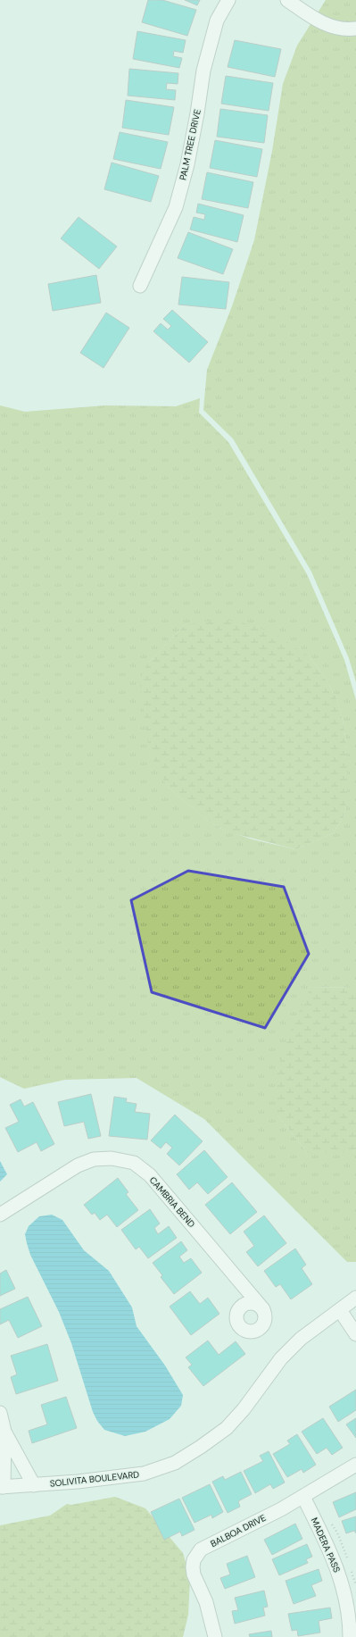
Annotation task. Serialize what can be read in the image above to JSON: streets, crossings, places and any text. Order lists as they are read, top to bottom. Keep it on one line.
{"streets":{"street":["PALM TREE DRIVE","CAMBRIA BEND","SOLIVITA BOULEVARD","BALBOA DRIVE","MADERA PASS"]},"crossings":[["BALBOA DRIVE","MADERA PASS"]]}
